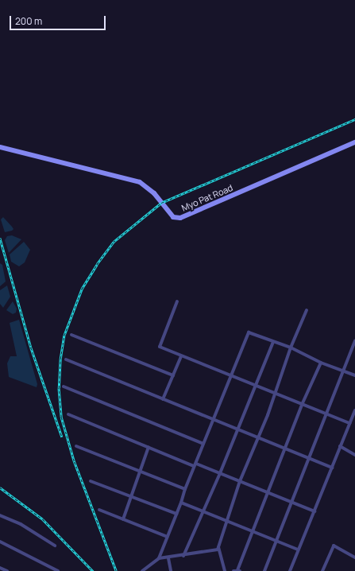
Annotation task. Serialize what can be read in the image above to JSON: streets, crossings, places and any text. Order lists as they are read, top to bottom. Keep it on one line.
{"streets":{"main road":["Myo Pat Road"]},"scale_bar":"200 m"}
